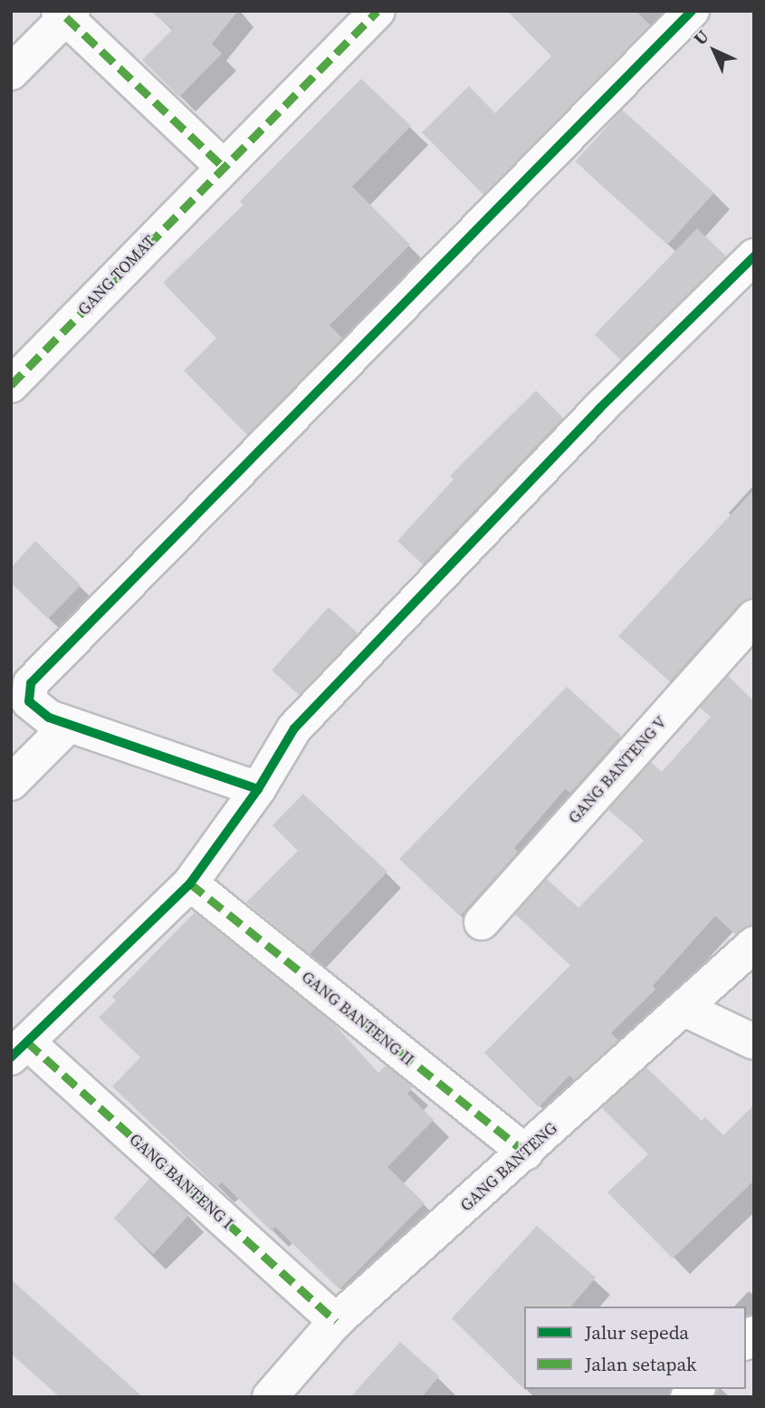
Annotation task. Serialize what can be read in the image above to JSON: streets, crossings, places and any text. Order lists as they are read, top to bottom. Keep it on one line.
{"streets":{"street":["GANG TOMAT","GANG BANTENG V","GANG BANTENG II","GANG BANTENG","GANG BANTENG I"]},"crossings":[["GANG BANTENG II","GANG BANTENG"],["GANG BANTENG","GANG BANTENG I"]],"legend":["Jalur sepeda","Jalan setapak"],"north":"top left"}
